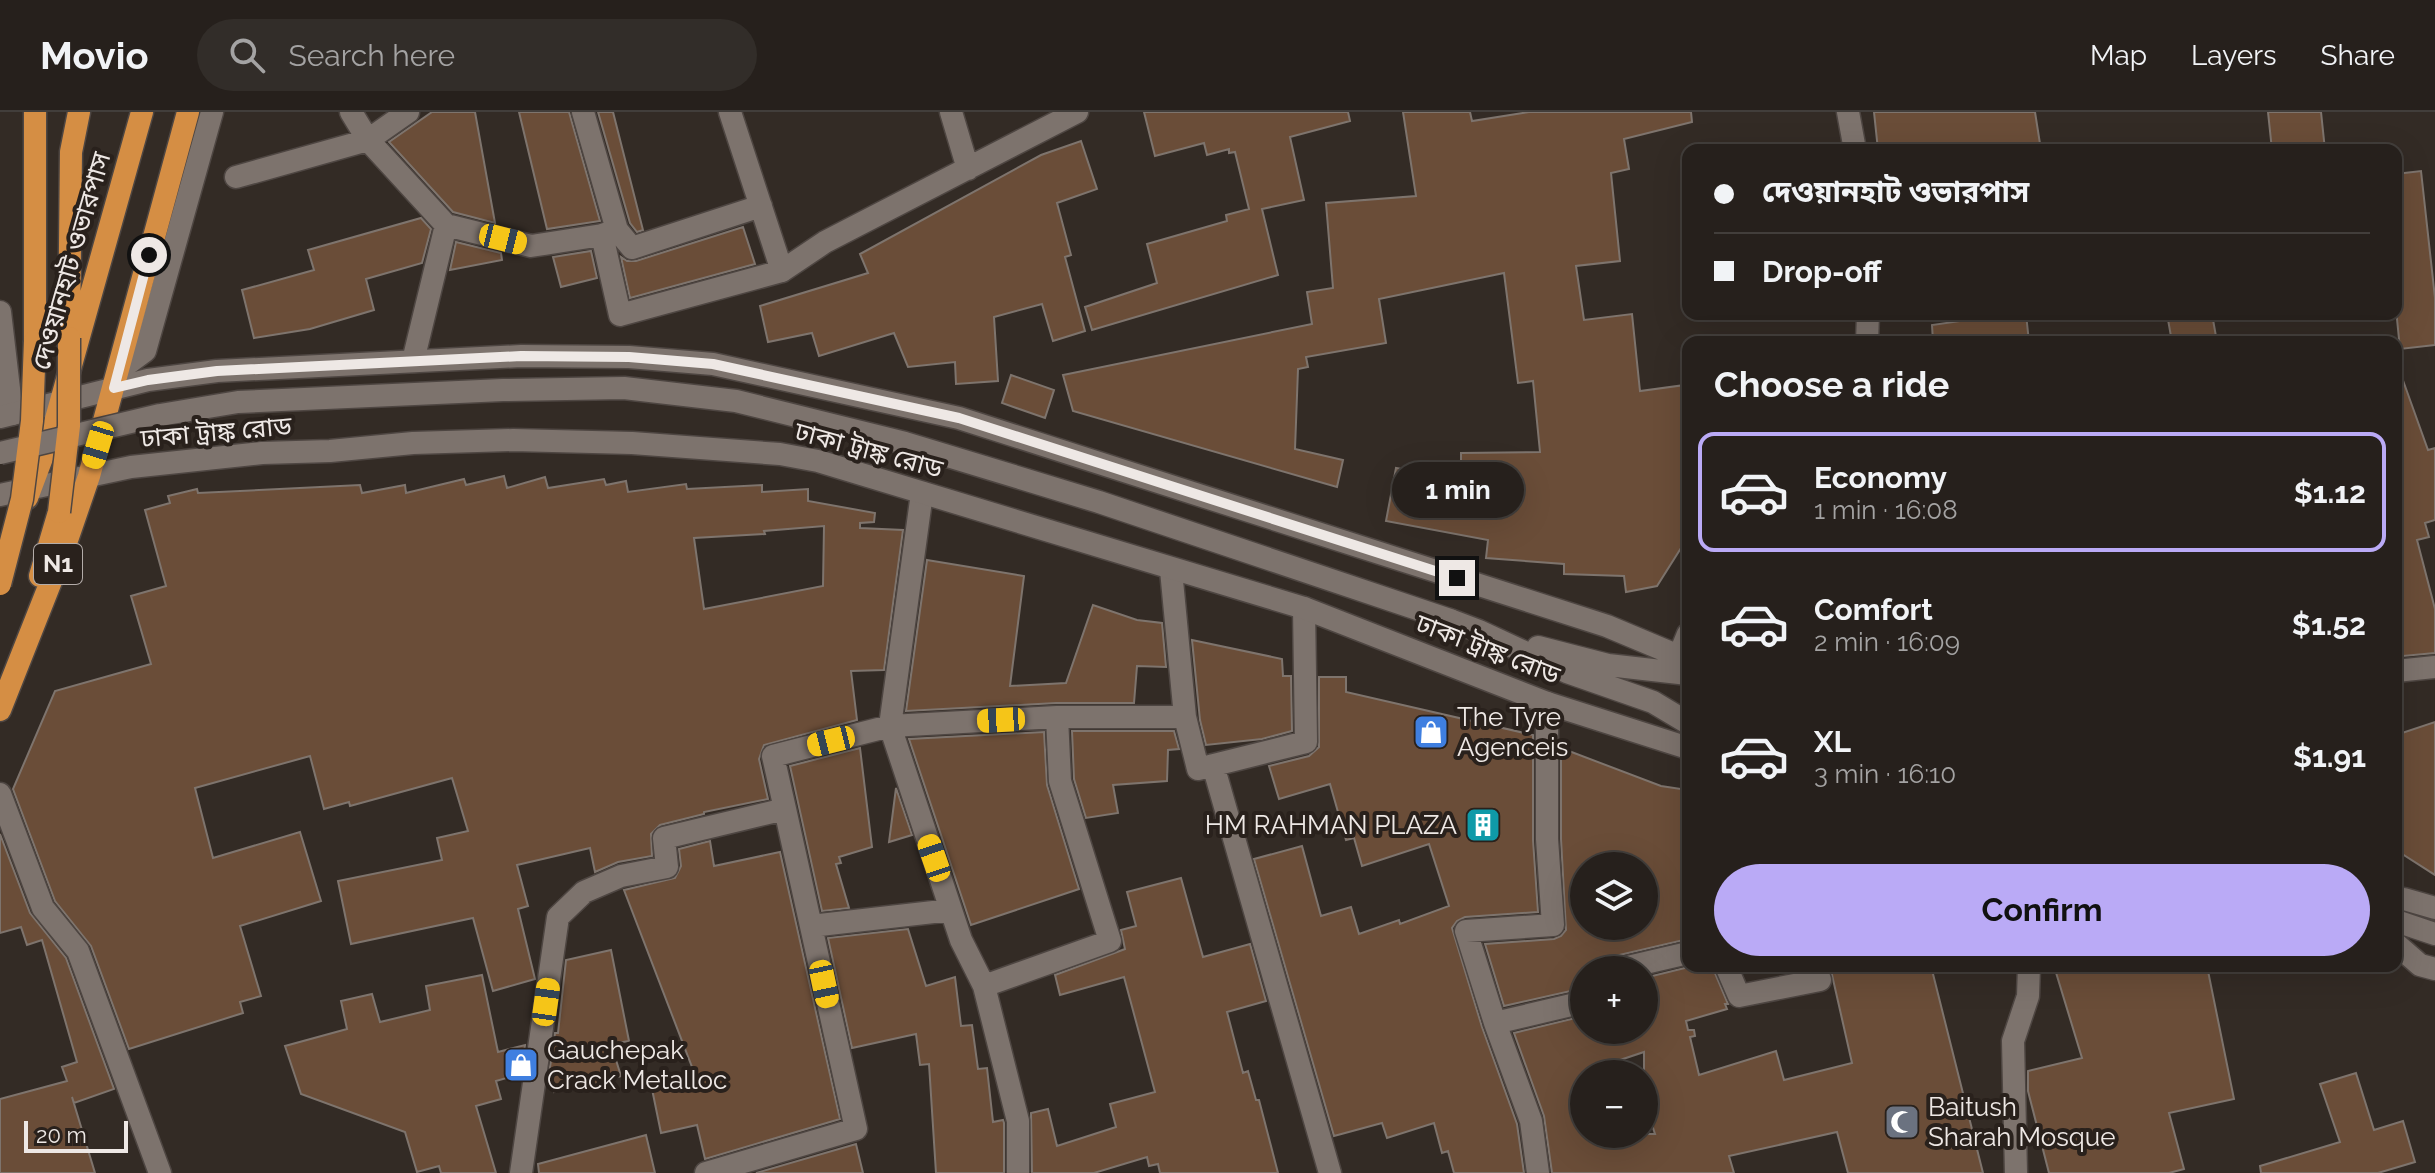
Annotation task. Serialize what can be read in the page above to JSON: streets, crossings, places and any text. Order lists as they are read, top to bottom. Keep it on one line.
{"streets":{"highway":["দেওয়ানহাট ওভারপাস","N1"],"street":["ঢাকা ট্রাঙ্ক রোড"]},"crossings":[["দেওয়ানহাট ওভারপাস","ঢাকা ট্রাঙ্ক রোড"],["দেওয়ানহাট ওভারপাস","N1"],["ঢাকা ট্রাঙ্ক রোড","N1"]],"places":{"shop":["The Tyre Agenceis","Gauchepak Crack Metalloc"],"building":["HM RAHMAN PLAZA"],"mosque":["Baitush Sharah Mosque"]},"scale_bar":"20 m","page":{"header":"Movio","search":"Search here","nav":["Map","Layers","Share"],"banner":["দেওয়ানহাট ওভারপাস","Drop-off"],"heading":"Choose a ride","list":[{"name":"Economy","note":"1 min · 16:08","value":"$1.12"},{"name":"Comfort","note":"2 min · 16:09","value":"$1.52"},{"name":"XL","note":"3 min · 16:10","value":"$1.91"}],"bubble":"1 min","buttons":"Confirm","map_buttons":["+","−"],"scale":"20 m"}}
